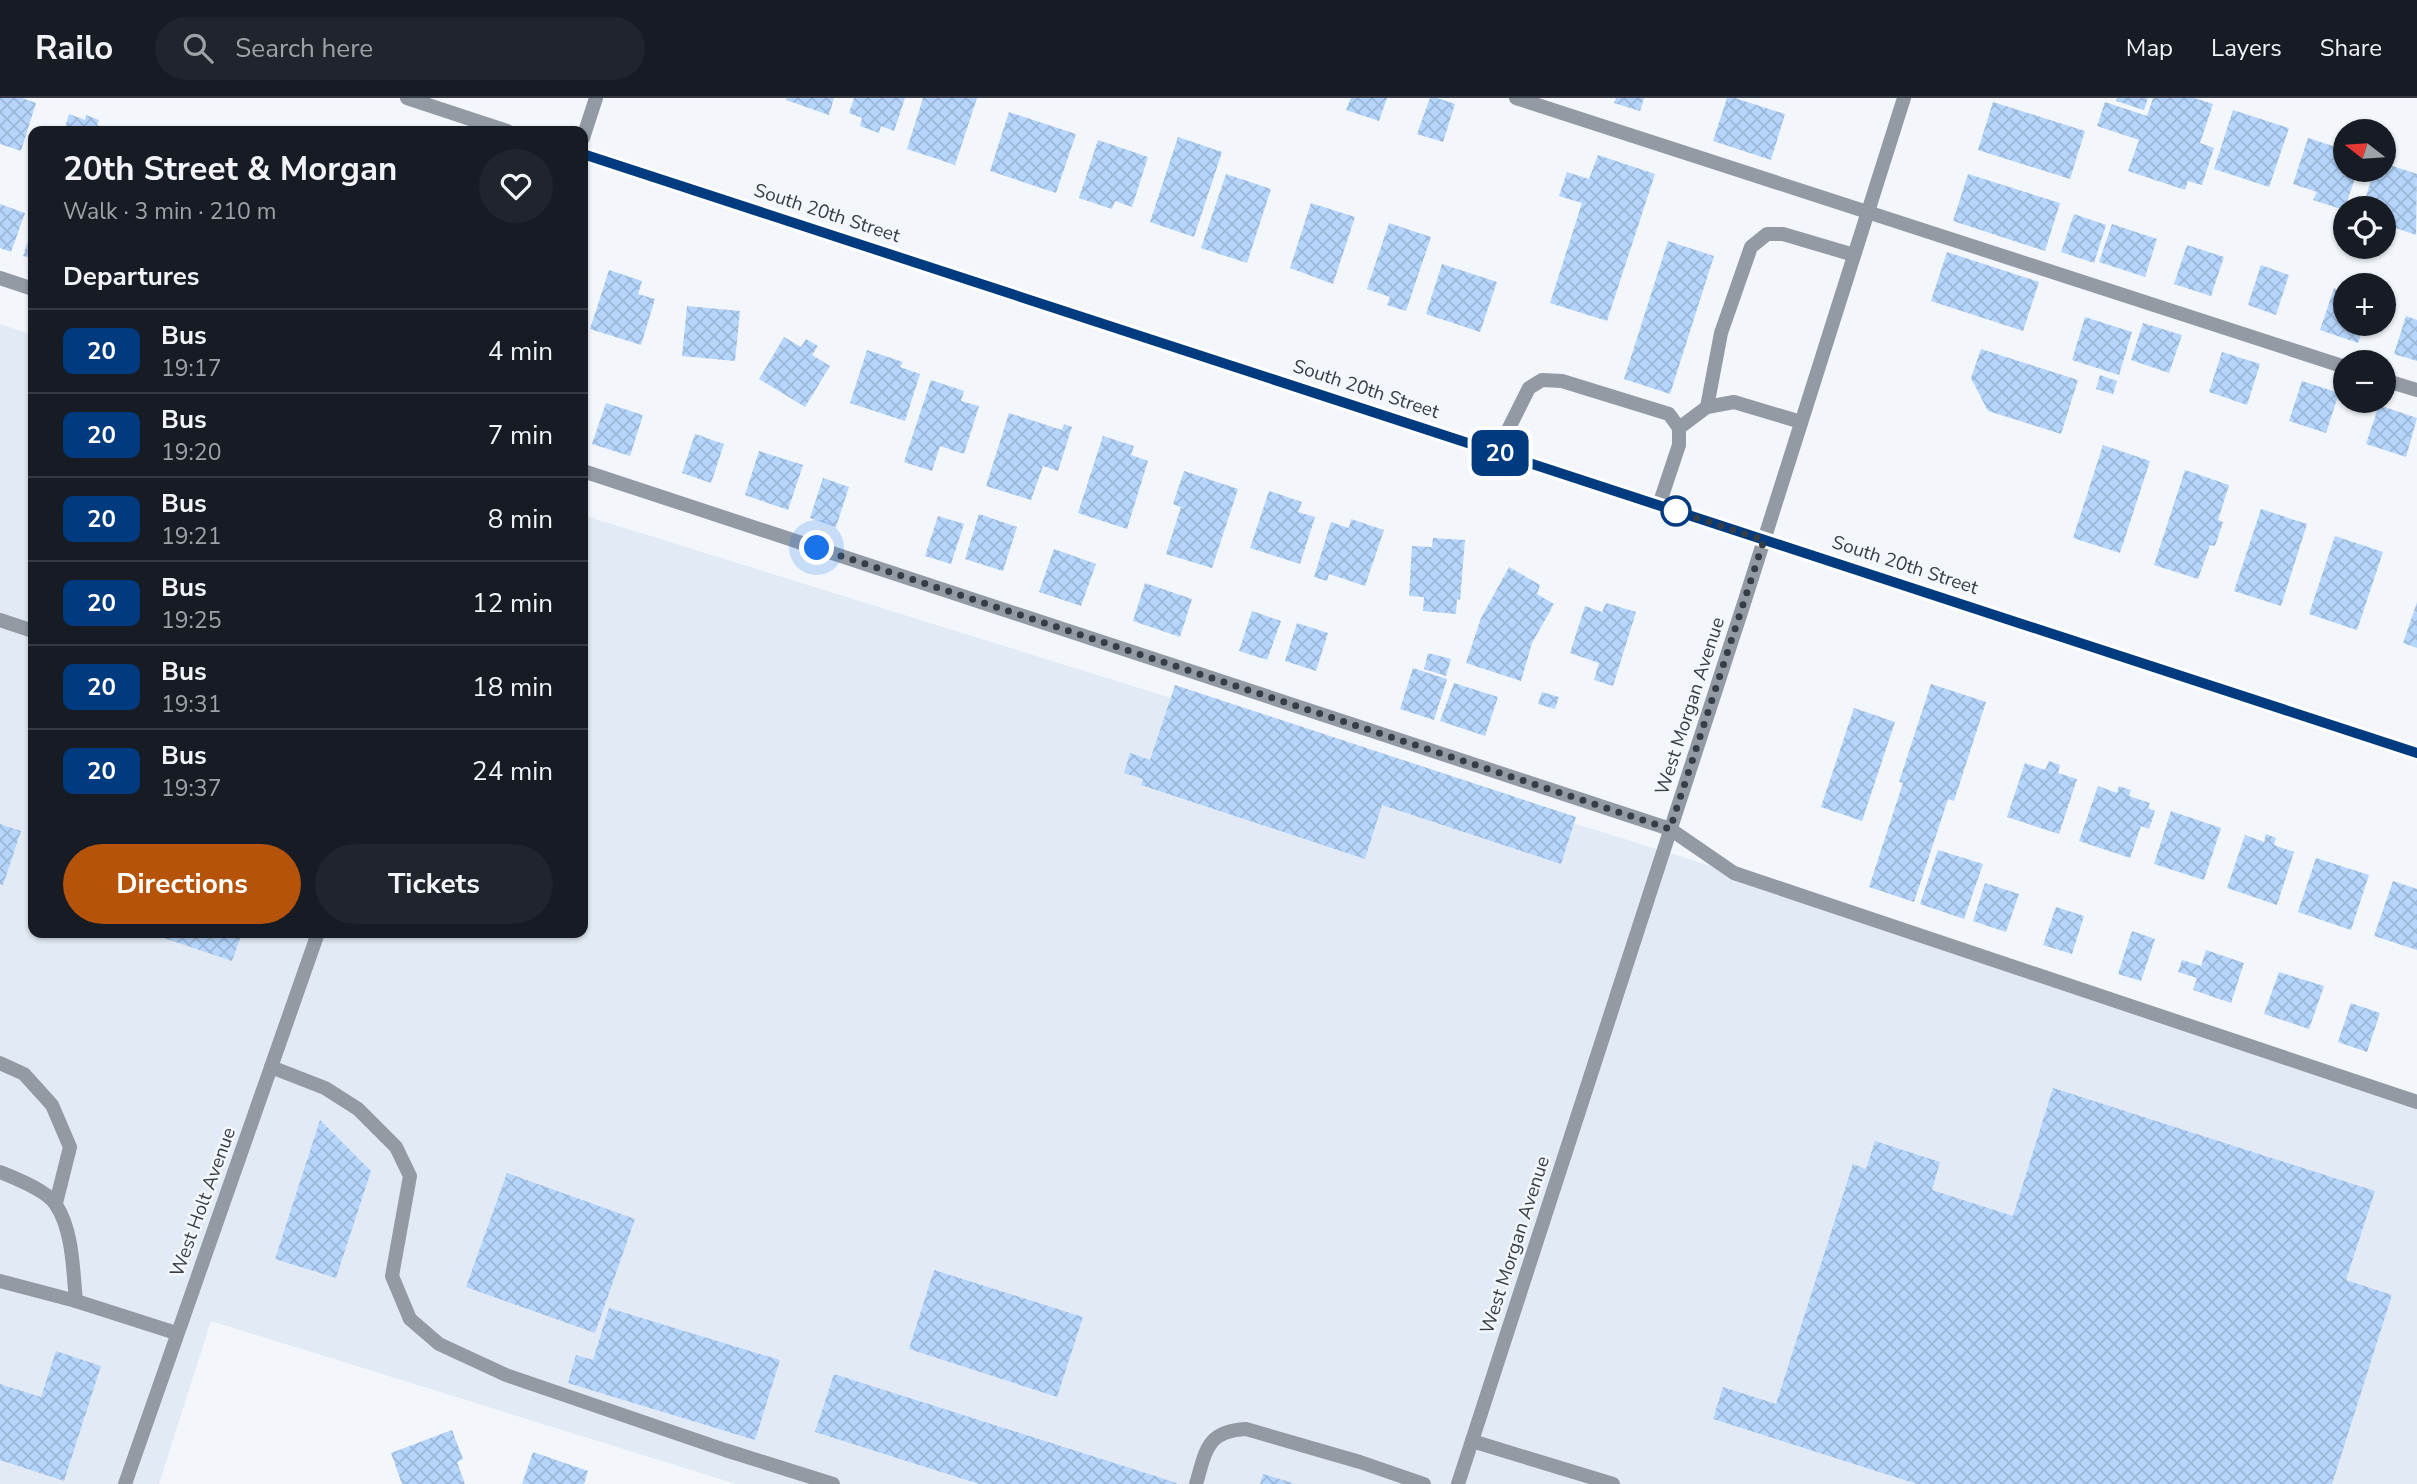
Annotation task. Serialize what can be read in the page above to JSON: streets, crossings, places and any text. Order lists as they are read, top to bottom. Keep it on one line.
{"streets":{"street":["South 20th Street","West Morgan Avenue","West Holt Avenue"]},"crossings":[["South 20th Street","West Morgan Avenue"]],"lines":["bus line 20"],"north":"left","page":{"header":"Railo","search":"Search here","nav":["Map","Layers","Share"],"on_map":"20","map_buttons":["+","−"],"heading":[["20th Street & Morgan","Walk · 3 min · 210 m"],"Departures"],"list":[{"mark":"20","name":"Bus","note":"19:17","value":"4 min"},{"mark":"20","name":"Bus","note":"19:20","value":"7 min"},{"mark":"20","name":"Bus","note":"19:21","value":"8 min"},{"mark":"20","name":"Bus","note":"19:25","value":"12 min"},{"mark":"20","name":"Bus","note":"19:31","value":"18 min"},{"mark":"20","name":"Bus","note":"19:37","value":"24 min"}],"buttons":["Directions","Tickets"]}}
